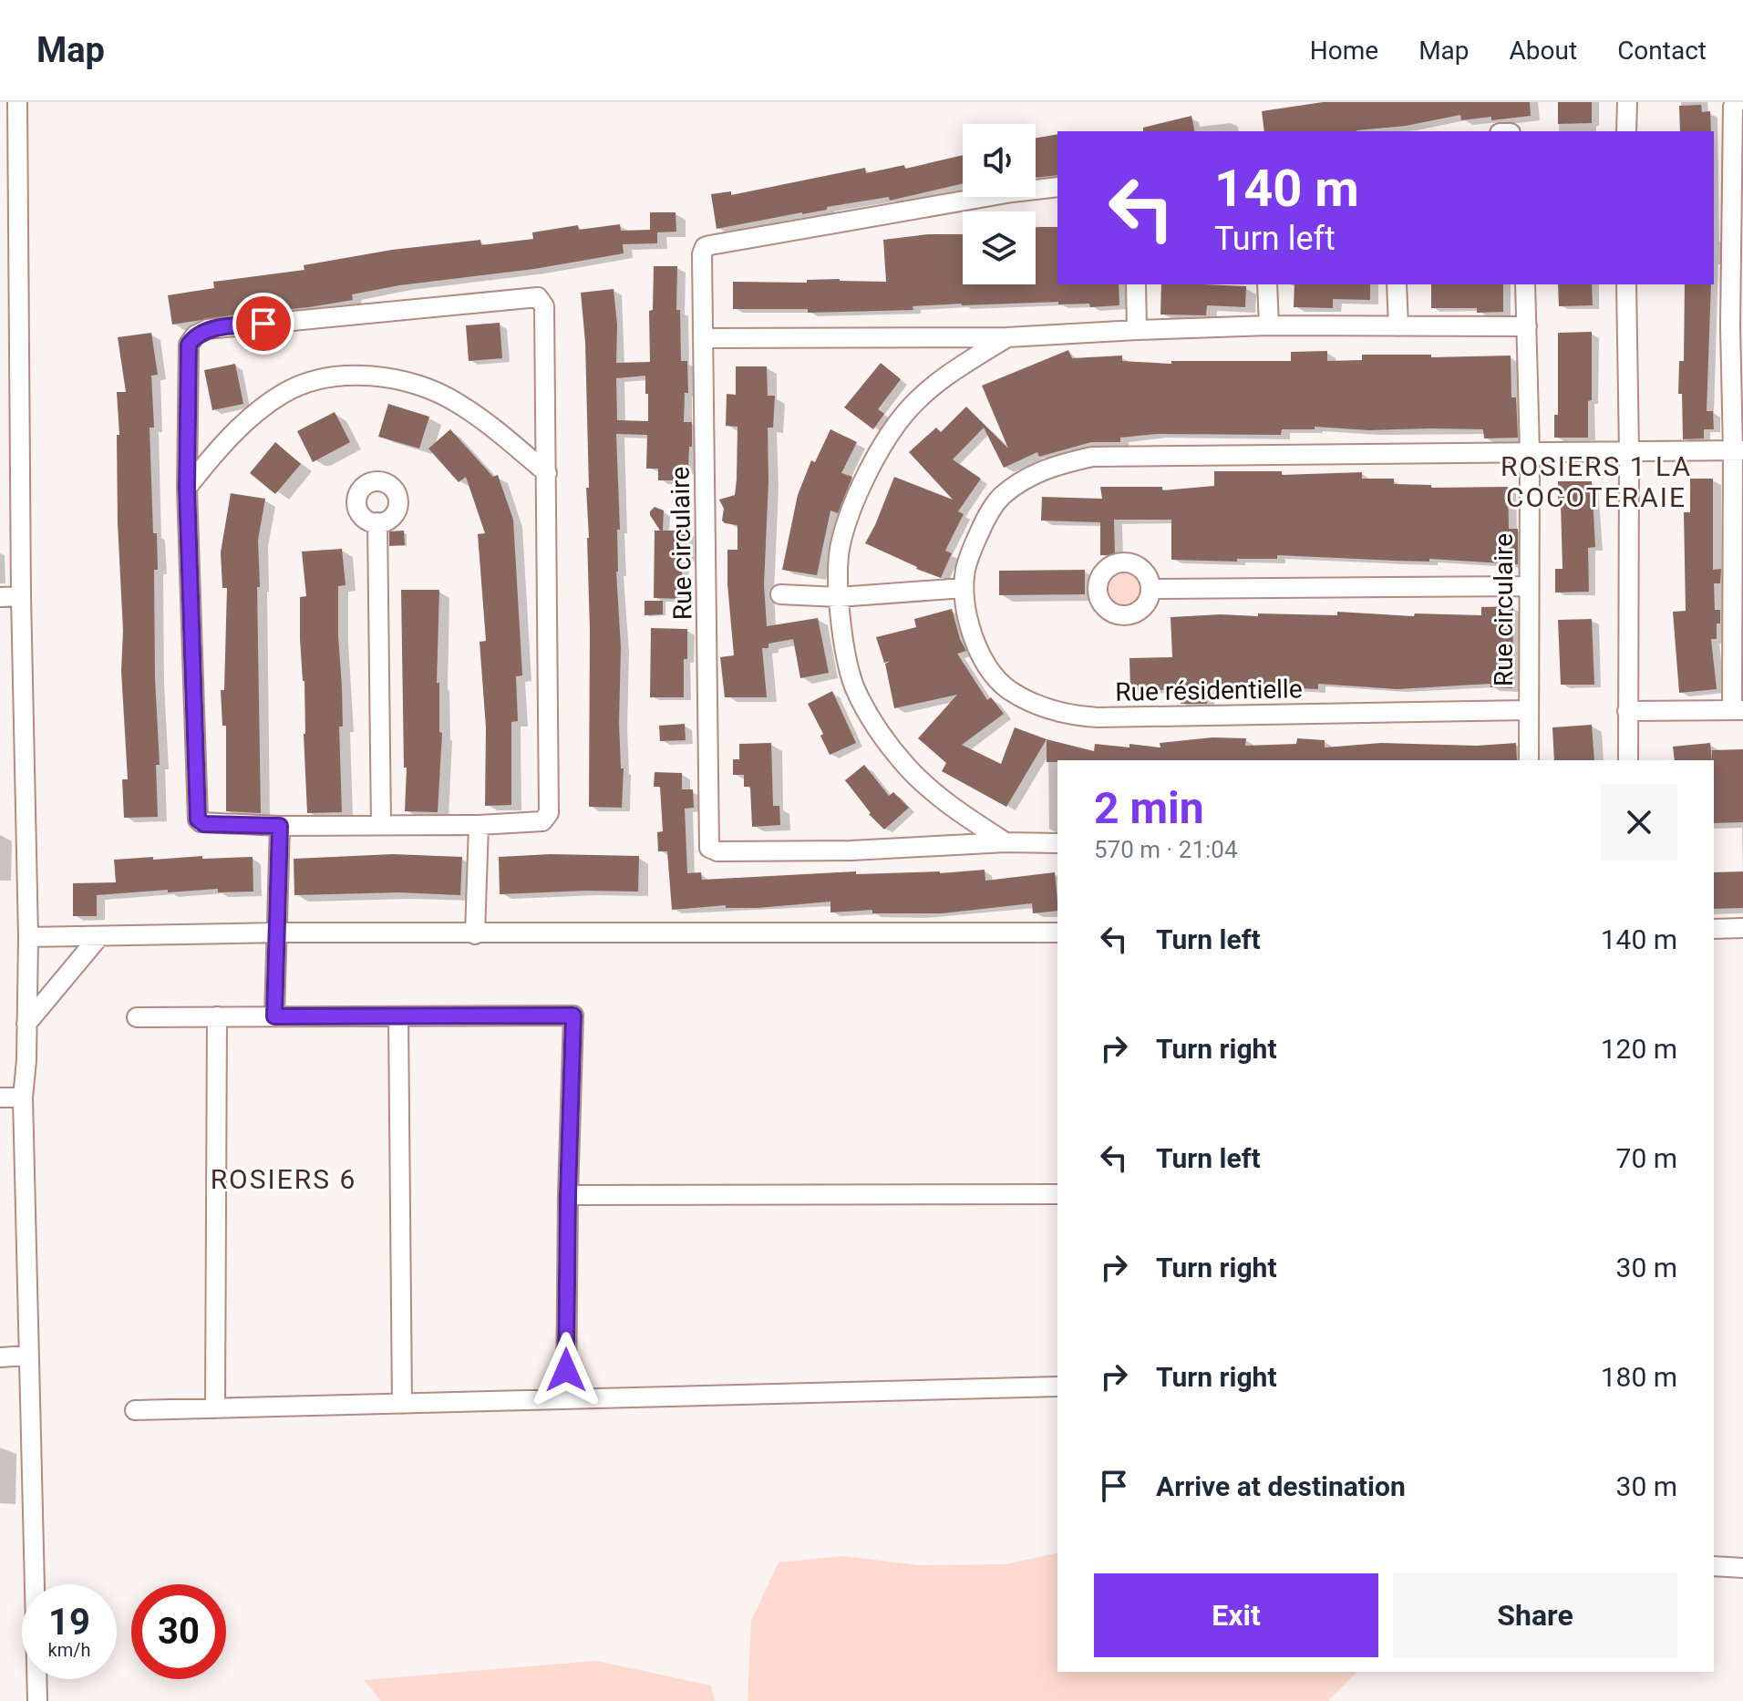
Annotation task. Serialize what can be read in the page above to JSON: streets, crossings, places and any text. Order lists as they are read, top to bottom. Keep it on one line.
{"streets":{"street":["Rue circulaire","Rue résidentielle"]},"crossings":[["Rue circulaire","Rue résidentielle"]],"districts":["ROSIERS 1 LA COCOTERAIE","ROSIERS 6"],"page":{"header":"Map","nav":["Home","Map","About","Contact"],"turn":["140 m","Turn left"],"heading":["2 min","570 m · 21:04"],"list":[{"name":"Turn left","value":"140 m"},{"name":"Turn right","value":"120 m"},{"name":"Turn left","value":"70 m"},{"name":"Turn right","value":"30 m"},{"name":"Turn right","value":"180 m"},{"name":"Arrive at destination","value":"30 m"}],"buttons":["Exit","Share"],"speed":"19 km/h","limit":"30"}}
